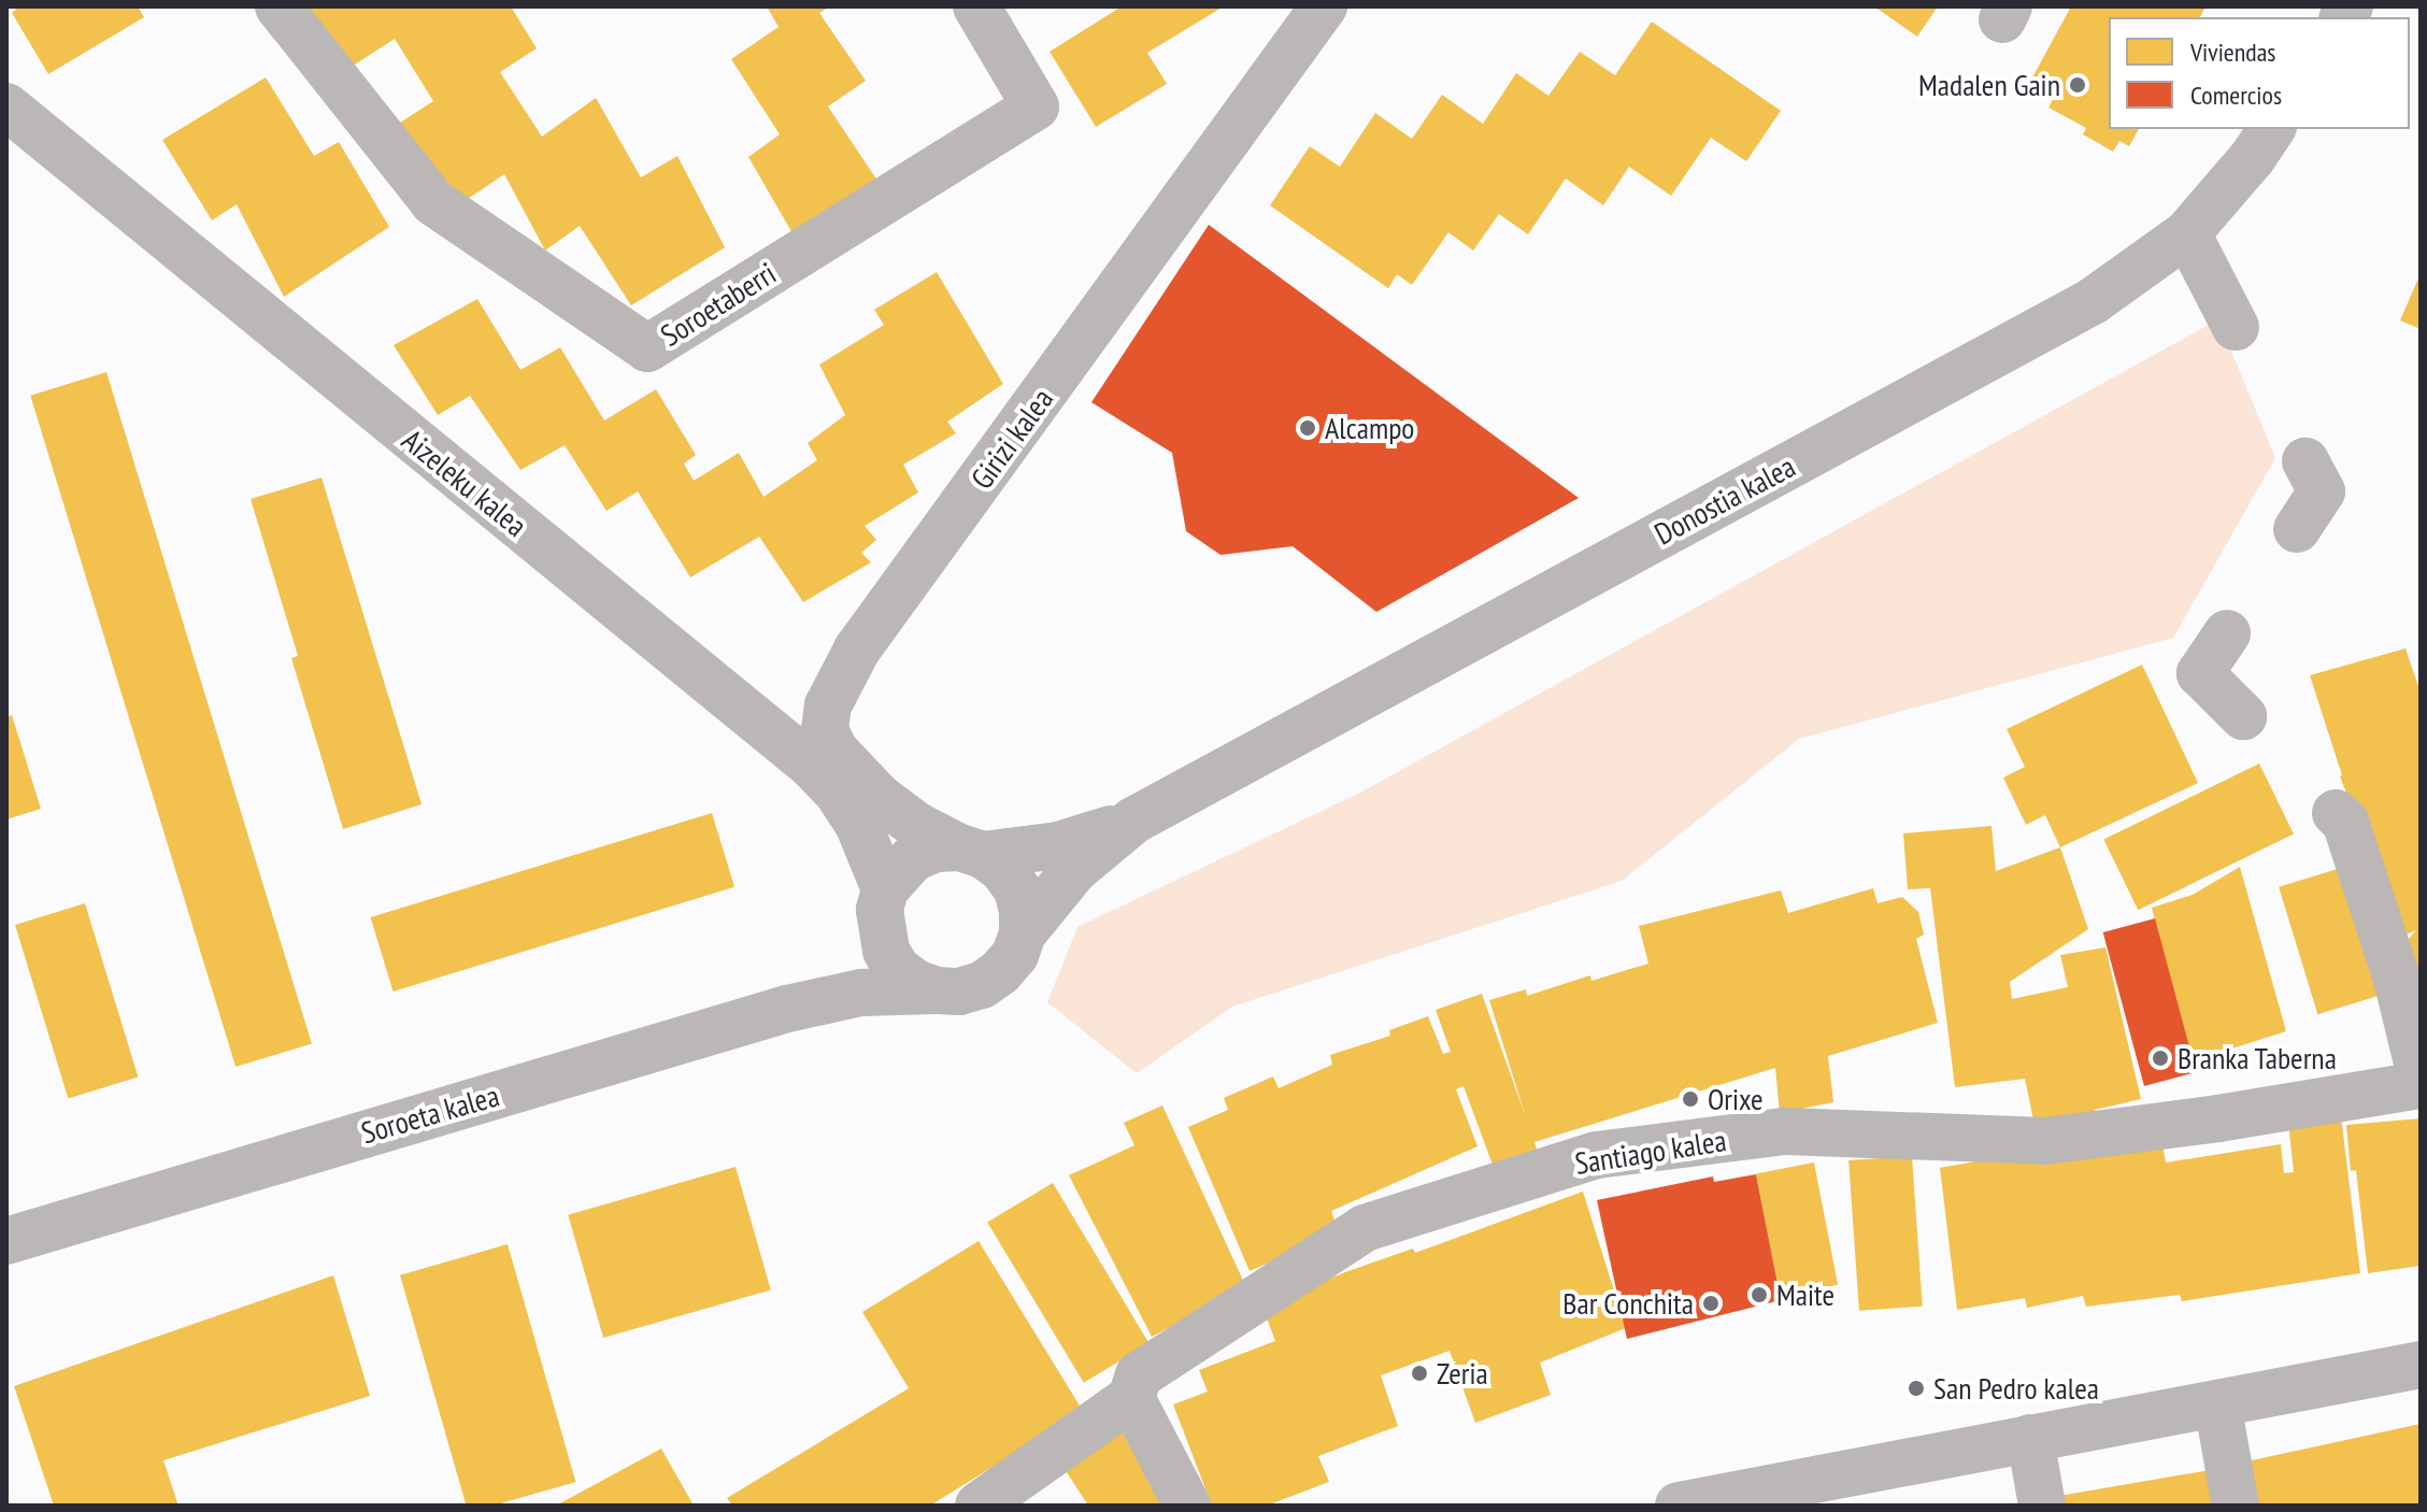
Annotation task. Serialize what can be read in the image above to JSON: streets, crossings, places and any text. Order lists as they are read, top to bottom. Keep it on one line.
{"streets":{"street":["Soroetaberri","Girizi kalea","Aizeleku kalea","Donostia kalea","Soroeta kalea","Santiago kalea"]},"crossings":[["Girizi kalea","Aizeleku kalea"],["Girizi kalea","Donostia kalea"],["Girizi kalea","Soroeta kalea"],["Aizeleku kalea","Donostia kalea"],["Aizeleku kalea","Soroeta kalea"],["Donostia kalea","Soroeta kalea"]],"places":["Madalen Gain","Alcampo","Branka Taberna","Orixe","Maite","Bar Conchita","Zeria","San Pedro kalea"],"legend":["Viviendas","Comercios"]}
